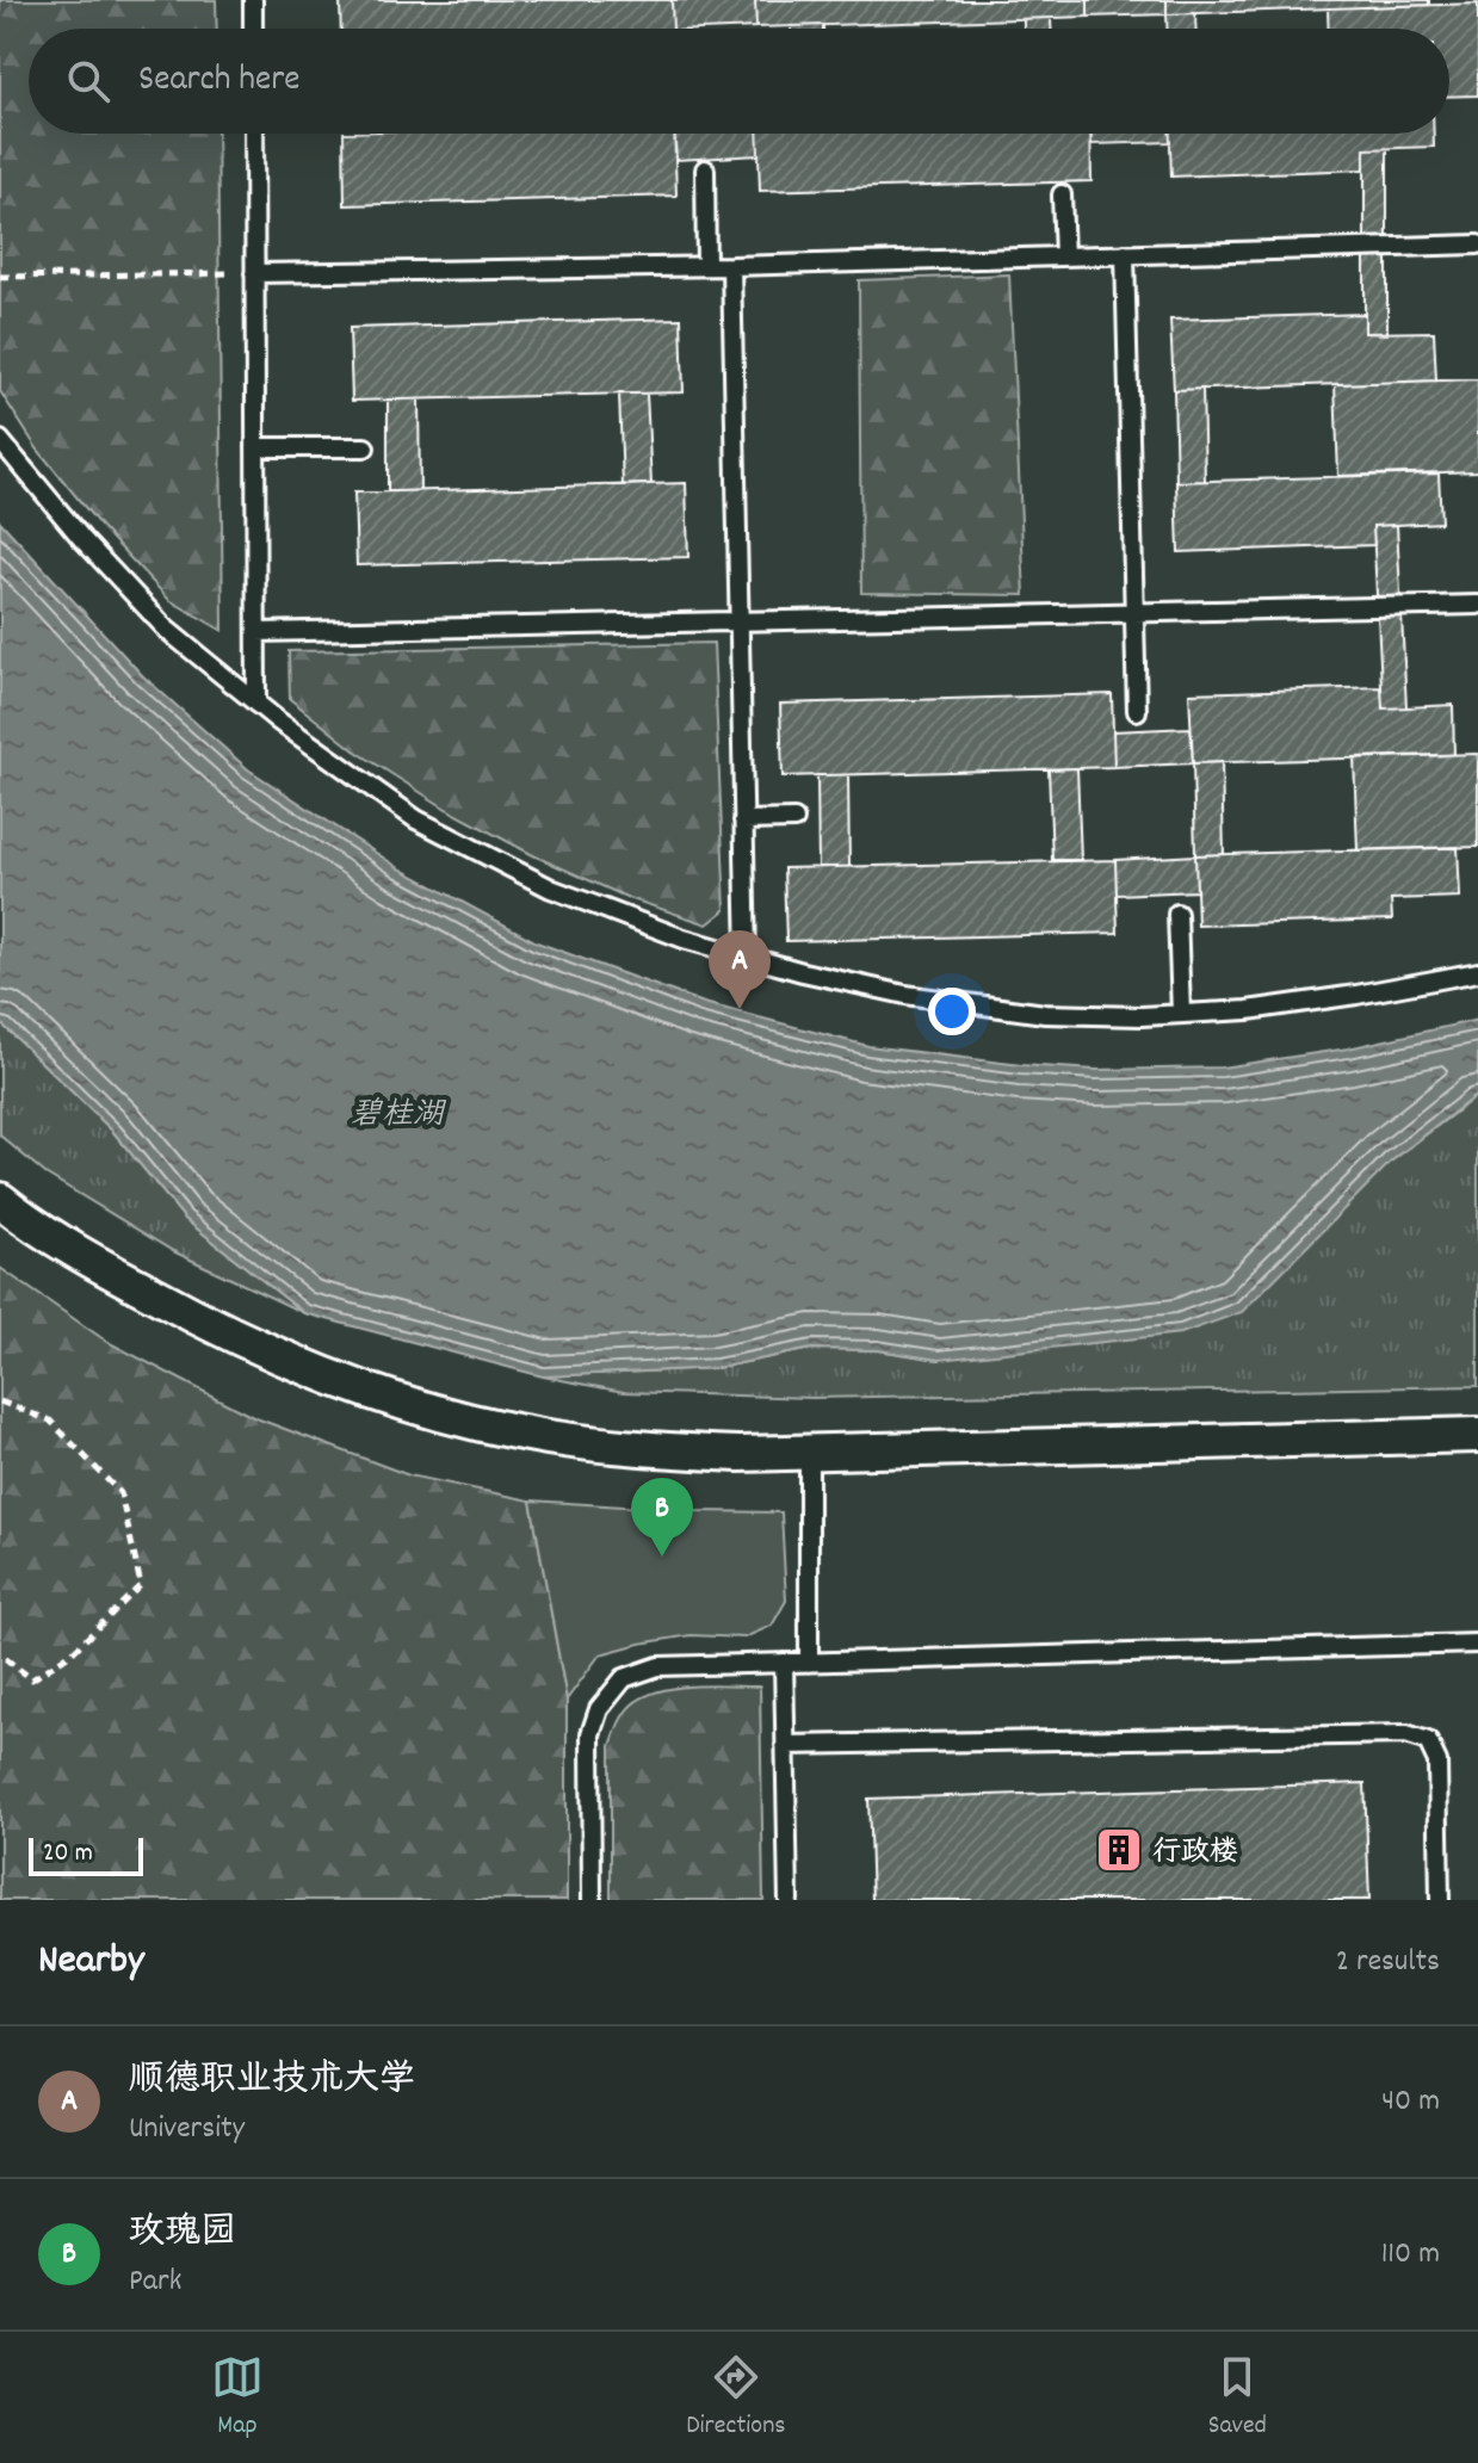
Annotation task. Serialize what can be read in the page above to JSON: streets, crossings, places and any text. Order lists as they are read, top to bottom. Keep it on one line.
{"water":["碧桂湖"],"places":{"building":["行政楼"]},"scale_bar":"20 m","page":{"search":"Search here","pins":["A","B"],"scale":"20 m","heading":["Nearby","2 results"],"list":[{"mark":"A","name":"顺德职业技术大学","note":"University","value":"40 m"},{"mark":"B","name":"玫瑰园","note":"Park","value":"110 m"}],"nav":["Map","Directions","Saved"]}}
